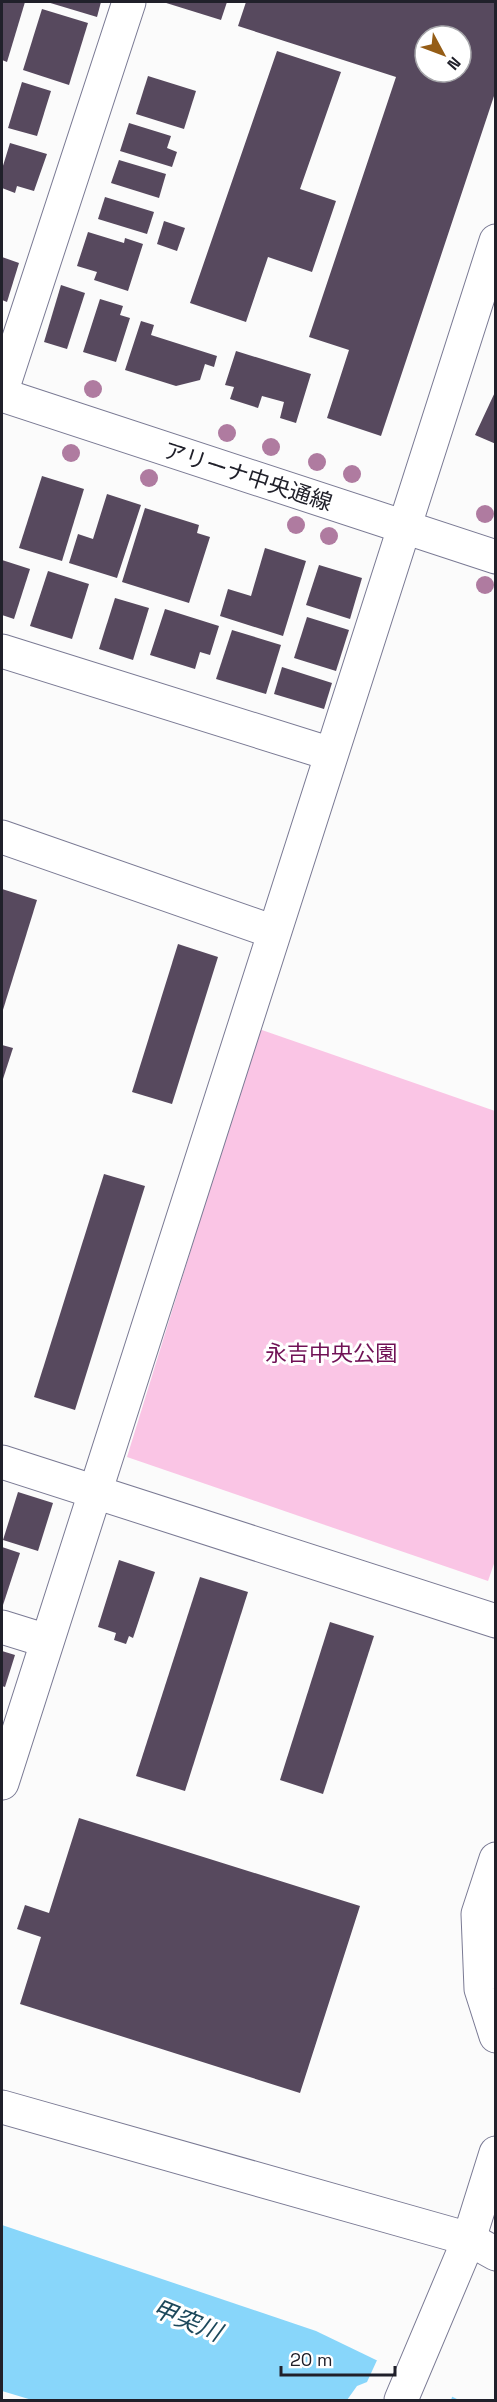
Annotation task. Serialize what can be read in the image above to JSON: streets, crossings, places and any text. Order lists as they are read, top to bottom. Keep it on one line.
{"streets":{"street":["アリーナ中央通線"]},"water":["甲突川"],"parks":["永吉中央公園"],"scale_bar":"20 m","north":"bottom right"}
